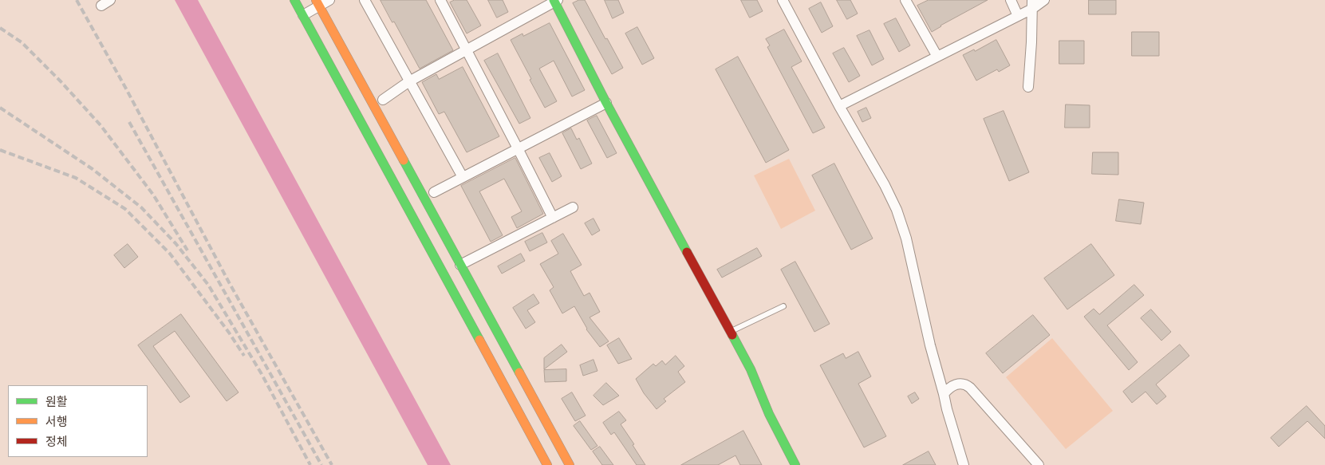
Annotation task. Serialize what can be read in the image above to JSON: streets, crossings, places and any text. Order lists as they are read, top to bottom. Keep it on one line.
{"legend":["원활","서행","정체"]}
